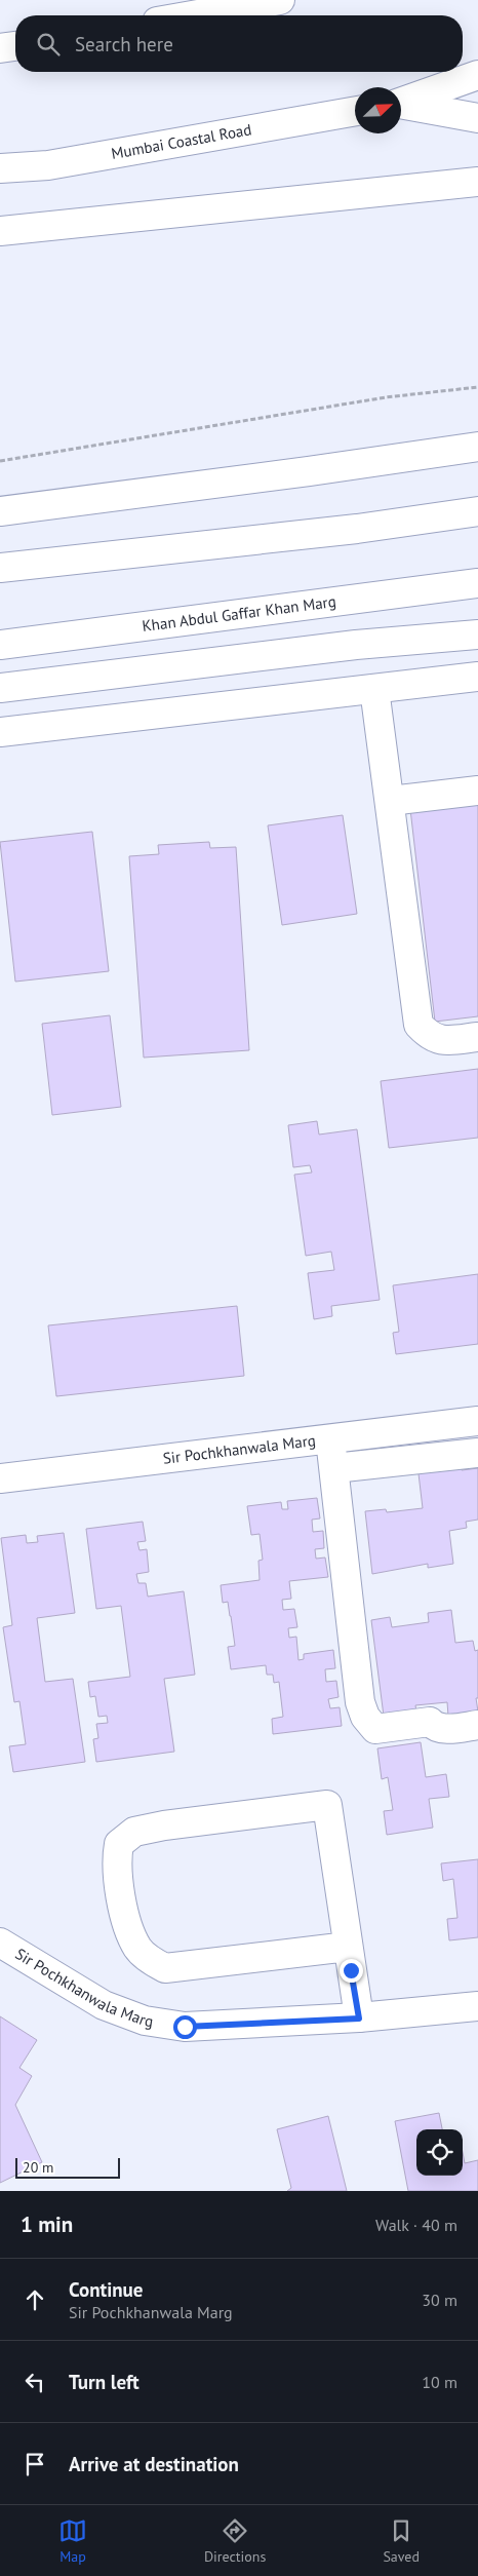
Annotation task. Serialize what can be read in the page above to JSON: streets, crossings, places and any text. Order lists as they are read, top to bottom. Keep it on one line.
{"streets":{"main road":["Mumbai Coastal Road","Khan Abdul Gaffar Khan Marg","Sir Pochkhanwala Marg"]},"scale_bar":"20 m","north":"top right","page":{"search":"Search here","scale":"20 m","heading":["1 min","Walk · 40 m"],"list":[["Continue","Sir Pochkhanwala Marg","30 m"],["Turn left","10 m"],"Arrive at destination"],"nav":["Map","Directions","Saved"]}}
